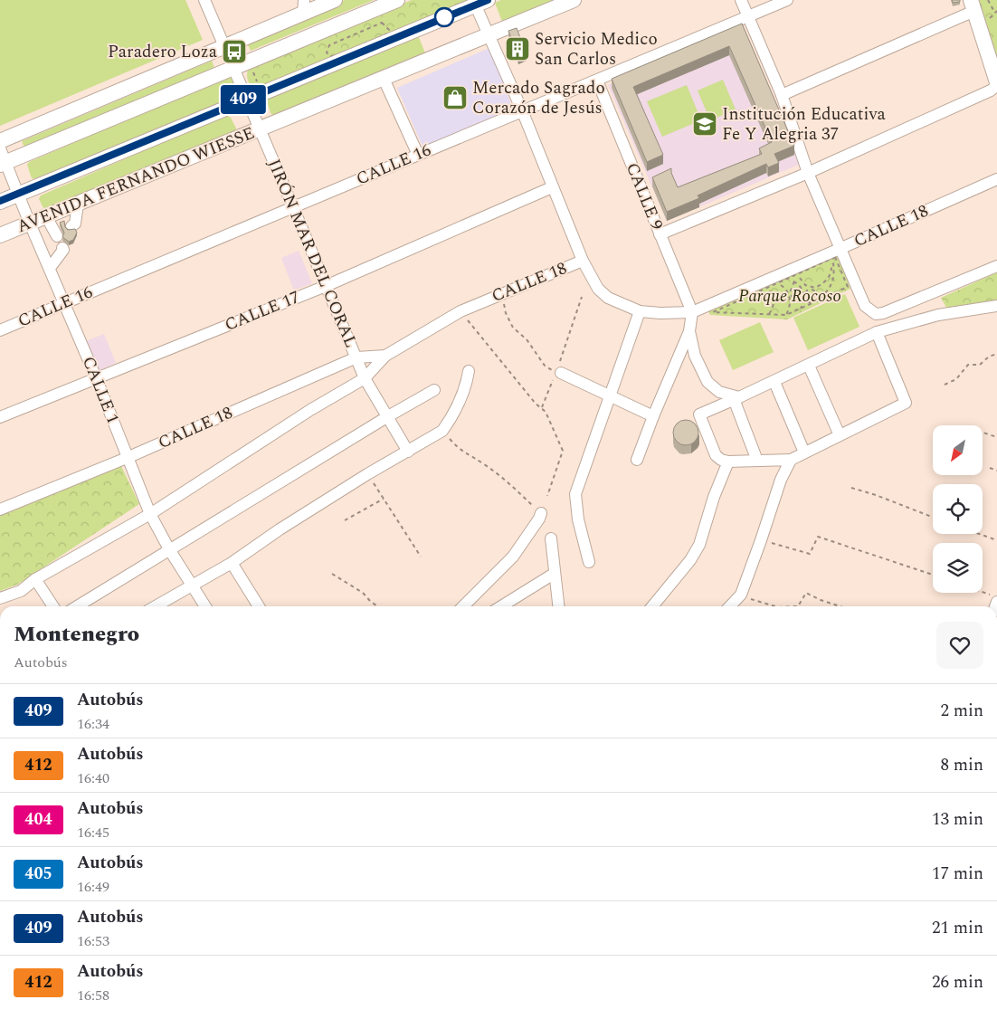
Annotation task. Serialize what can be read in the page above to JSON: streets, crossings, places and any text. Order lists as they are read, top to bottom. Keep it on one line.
{"streets":{"main road":["AVENIDA FERNANDO WIESSE"],"street":["CALLE 16","CALLE 9","CALLE 18","JIRÓN MAR DEL CORAL","CALLE 17","CALLE 1"]},"crossings":[["CALLE 16","CALLE 9"],["CALLE 16","JIRÓN MAR DEL CORAL"],["CALLE 16","CALLE 1"],["AVENIDA FERNANDO WIESSE","JIRÓN MAR DEL CORAL"],["AVENIDA FERNANDO WIESSE","CALLE 1"],["CALLE 9","CALLE 18"],["CALLE 18","JIRÓN MAR DEL CORAL"],["CALLE 18","CALLE 1"],["JIRÓN MAR DEL CORAL","CALLE 17"],["CALLE 17","CALLE 1"]],"parks":["Parque Rocoso"],"places":{"building":["Servicio Medico San Carlos"],"bus stop":["Paradero Loza"],"shop":["Mercado Sagrado Corazón de Jesús"],"school or university":["Institución Educativa Fe Y Alegria 37"]},"lines":["bus line 409"],"north":"bottom left","page":{"on_map":"409","heading":["Montenegro","Autobús"],"list":[{"mark":"409","name":"Autobús","note":"16:34","value":"2 min"},{"mark":"412","name":"Autobús","note":"16:40","value":"8 min"},{"mark":"404","name":"Autobús","note":"16:45","value":"13 min"},{"mark":"405","name":"Autobús","note":"16:49","value":"17 min"},{"mark":"409","name":"Autobús","note":"16:53","value":"21 min"},{"mark":"412","name":"Autobús","note":"16:58","value":"26 min"}]}}
